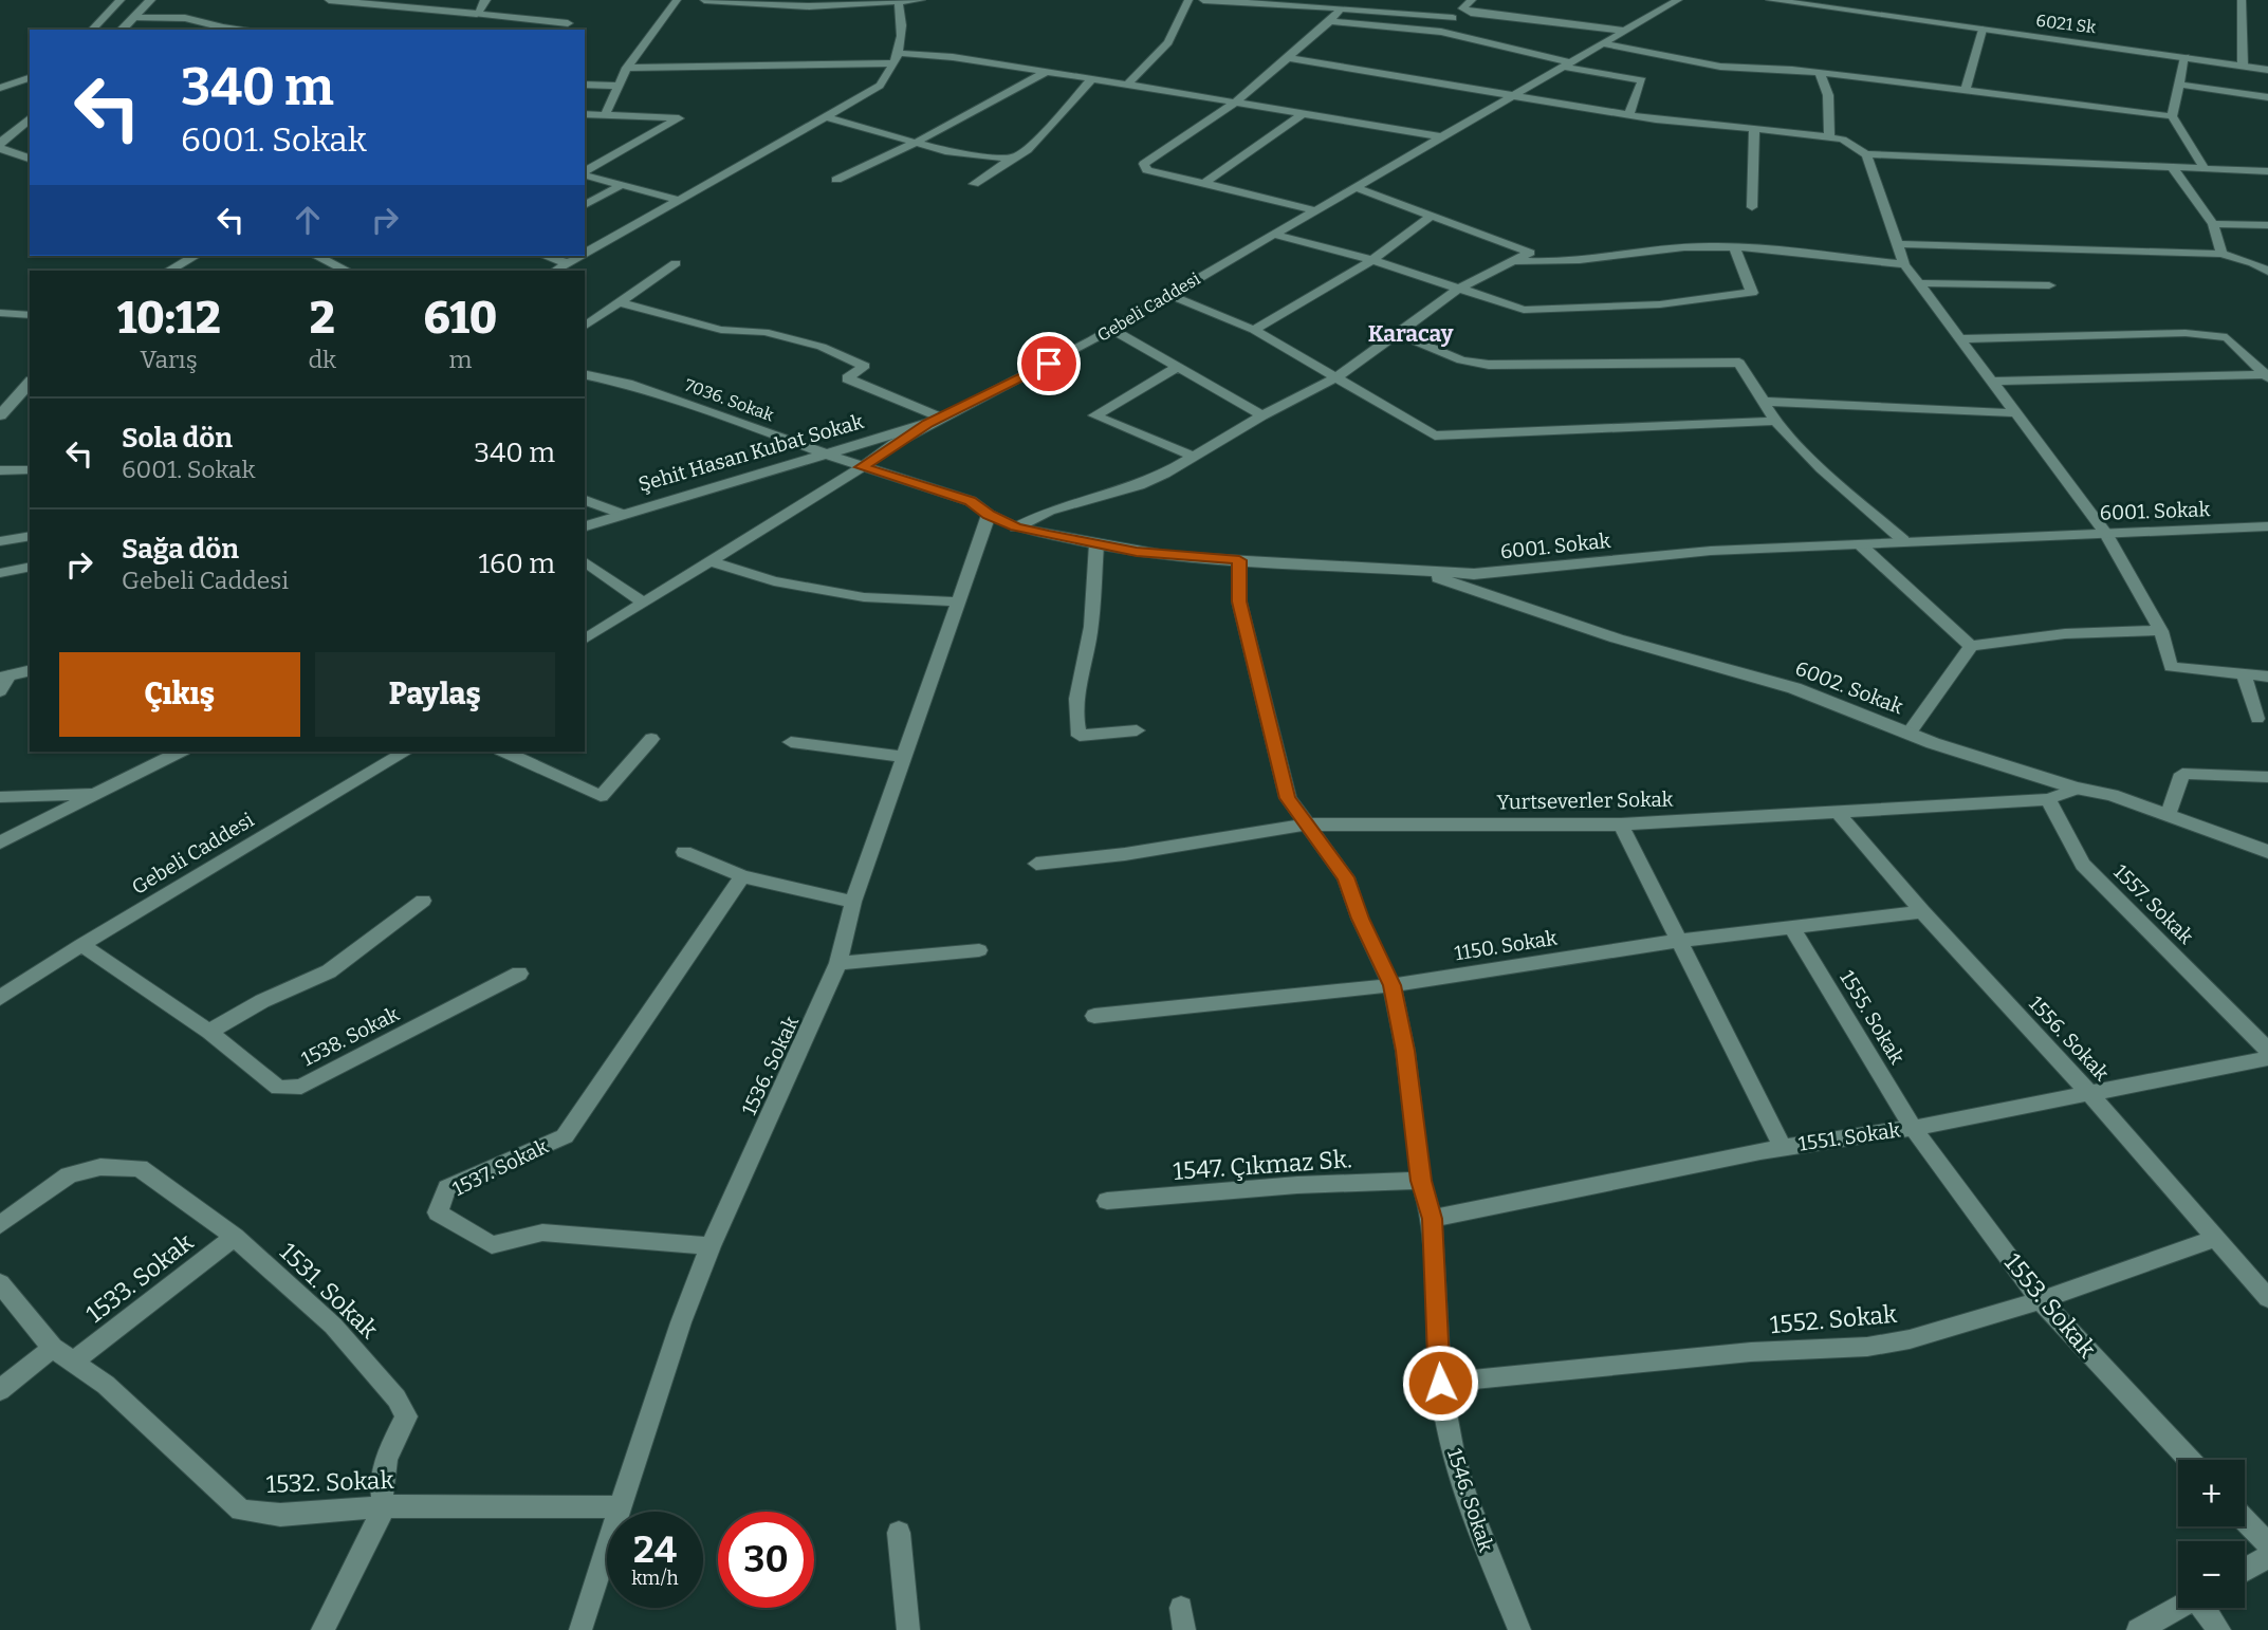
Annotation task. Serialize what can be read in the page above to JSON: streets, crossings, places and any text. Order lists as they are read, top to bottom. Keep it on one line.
{"streets":{"street":["6021 Sk","Gebeli Caddesi","7036. Sokak","Şehit Hasan Kubat Sokak","6001. Sokak","6002. Sokak","Yurtseverler Sokak","1557. Sokak","1150. Sokak","1555. Sokak","1538. Sokak","1556. Sokak","1536. Sokak","1551. Sokak","1547. Çıkmaz Sk.","1537. Sokak","1533. Sokak","1531. Sokak","1553. Sokak","1552. Sokak","1532. Sokak","1546. Sokak"]},"crossings":[["Gebeli Caddesi","7036. Sokak"],["Gebeli Caddesi","Şehit Hasan Kubat Sokak"],["Gebeli Caddesi","6001. Sokak"],["Gebeli Caddesi","1538. Sokak"],["7036. Sokak","Şehit Hasan Kubat Sokak"],["7036. Sokak","6001. Sokak"],["6001. Sokak","6002. Sokak"],["6001. Sokak","1536. Sokak"],["6001. Sokak","1546. Sokak"],["Yurtseverler Sokak","1557. Sokak"],["Yurtseverler Sokak","1556. Sokak"],["Yurtseverler Sokak","1546. Sokak"],["1150. Sokak","1555. Sokak"],["1150. Sokak","1556. Sokak"],["1150. Sokak","1546. Sokak"],["1555. Sokak","1551. Sokak"],["1555. Sokak","1553. Sokak"],["1556. Sokak","1551. Sokak"],["1556. Sokak","1552. Sokak"],["1536. Sokak","1537. Sokak"],["1536. Sokak","1532. Sokak"],["1551. Sokak","1553. Sokak"],["1551. Sokak","1546. Sokak"],["1547. Çıkmaz Sk.","1546. Sokak"],["1533. Sokak","1531. Sokak"],["1533. Sokak","1532. Sokak"],["1531. Sokak","1532. Sokak"],["1553. Sokak","1552. Sokak"],["1552. Sokak","1546. Sokak"]],"districts":["Karacay"],"page":{"turn":["340 m","6001. Sokak"],"eta":["10:12","Varış","2","dk","610","m"],"list":[{"name":"Sola dön","note":"6001. Sokak","value":"340 m"},{"name":"Sağa dön","note":"Gebeli Caddesi","value":"160 m"}],"buttons":["Çıkış","Paylaş"],"map_buttons":["+","−"],"speed":"24 km/h","limit":"30"}}
